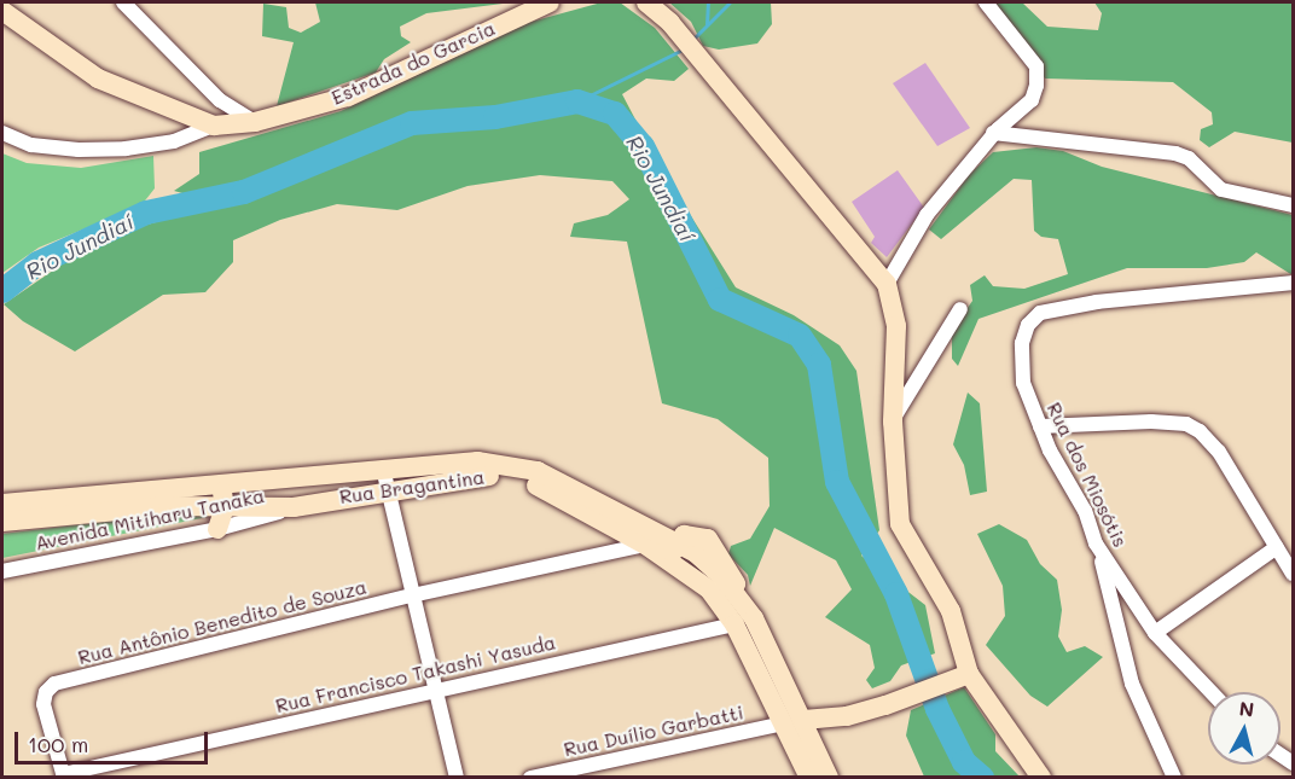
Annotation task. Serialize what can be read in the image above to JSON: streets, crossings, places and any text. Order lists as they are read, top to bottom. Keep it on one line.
{"streets":{"main road":["Estrada do Garcia","Rua Bragantina"],"street":["Rua dos Miosótis","Avenida Mitiharu Tanaka","Rua Antônio Benedito de Souza","Rua Francisco Takashi Yasuda","Rua Duílio Garbatti"]},"crossings":[["Rua Bragantina","Avenida Mitiharu Tanaka"],["Rua Antônio Benedito de Souza","Rua Francisco Takashi Yasuda"]],"water":["Rio Jundiaí"],"scale_bar":"100 m","north":"top"}
